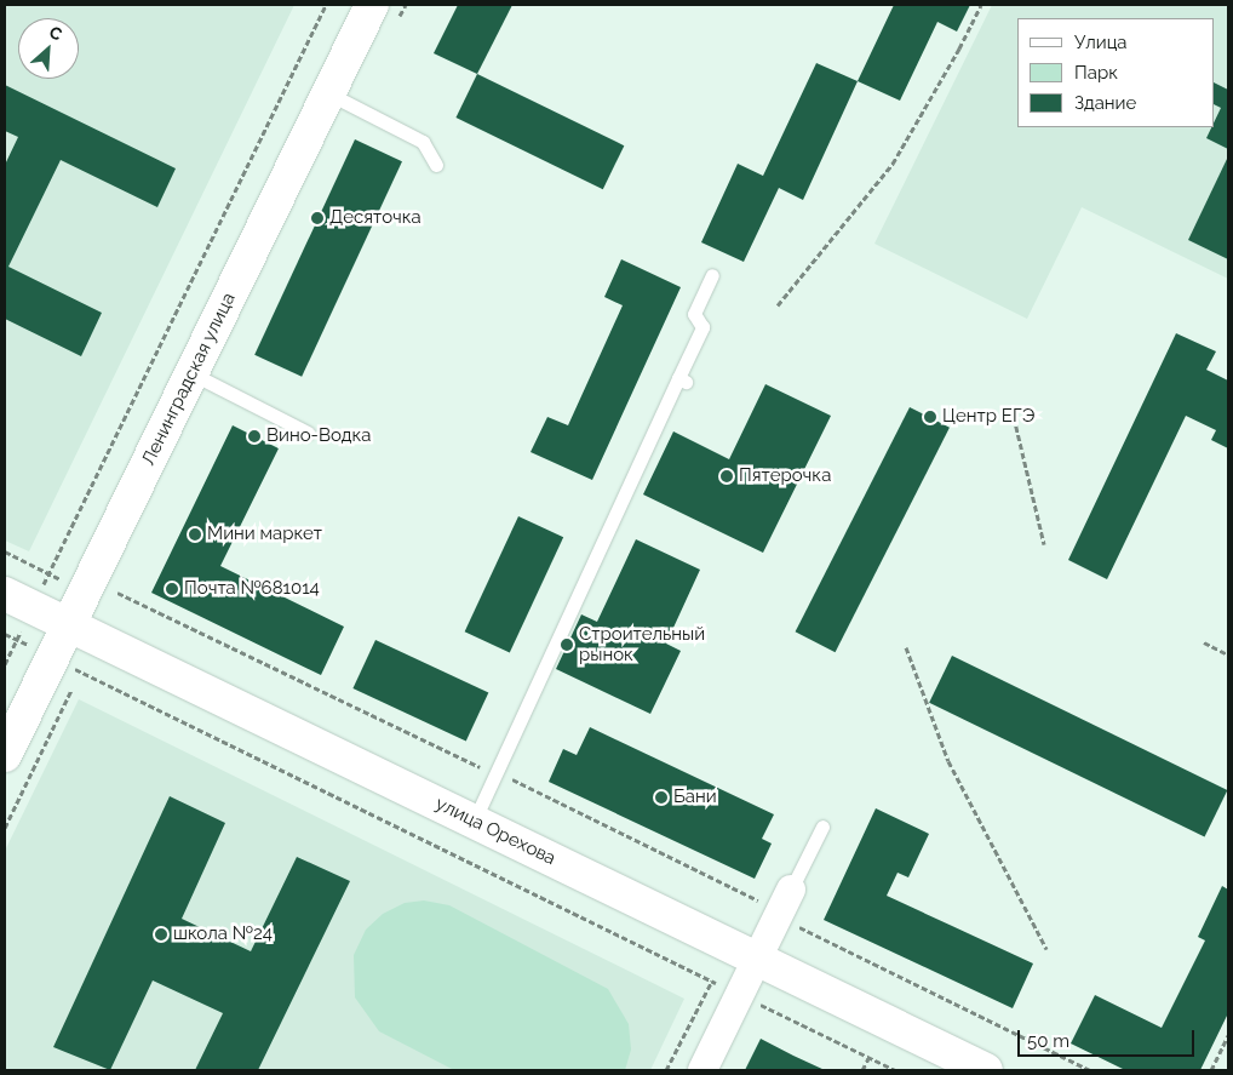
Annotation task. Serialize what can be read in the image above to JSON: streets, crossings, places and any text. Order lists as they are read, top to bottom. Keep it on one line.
{"streets":{"street":["Ленинградская улица","улица Орехова"]},"crossings":[["Ленинградская улица","улица Орехова"]],"places":["Десяточка","Центр ЕГЭ","Вино-Водка","Пятерочка","Мини маркет","Почта №681014","Строительный рынок","Бани","школа №24"],"legend":["Улица","Парк","Здание"],"scale_bar":"50 m","north":"top right"}
